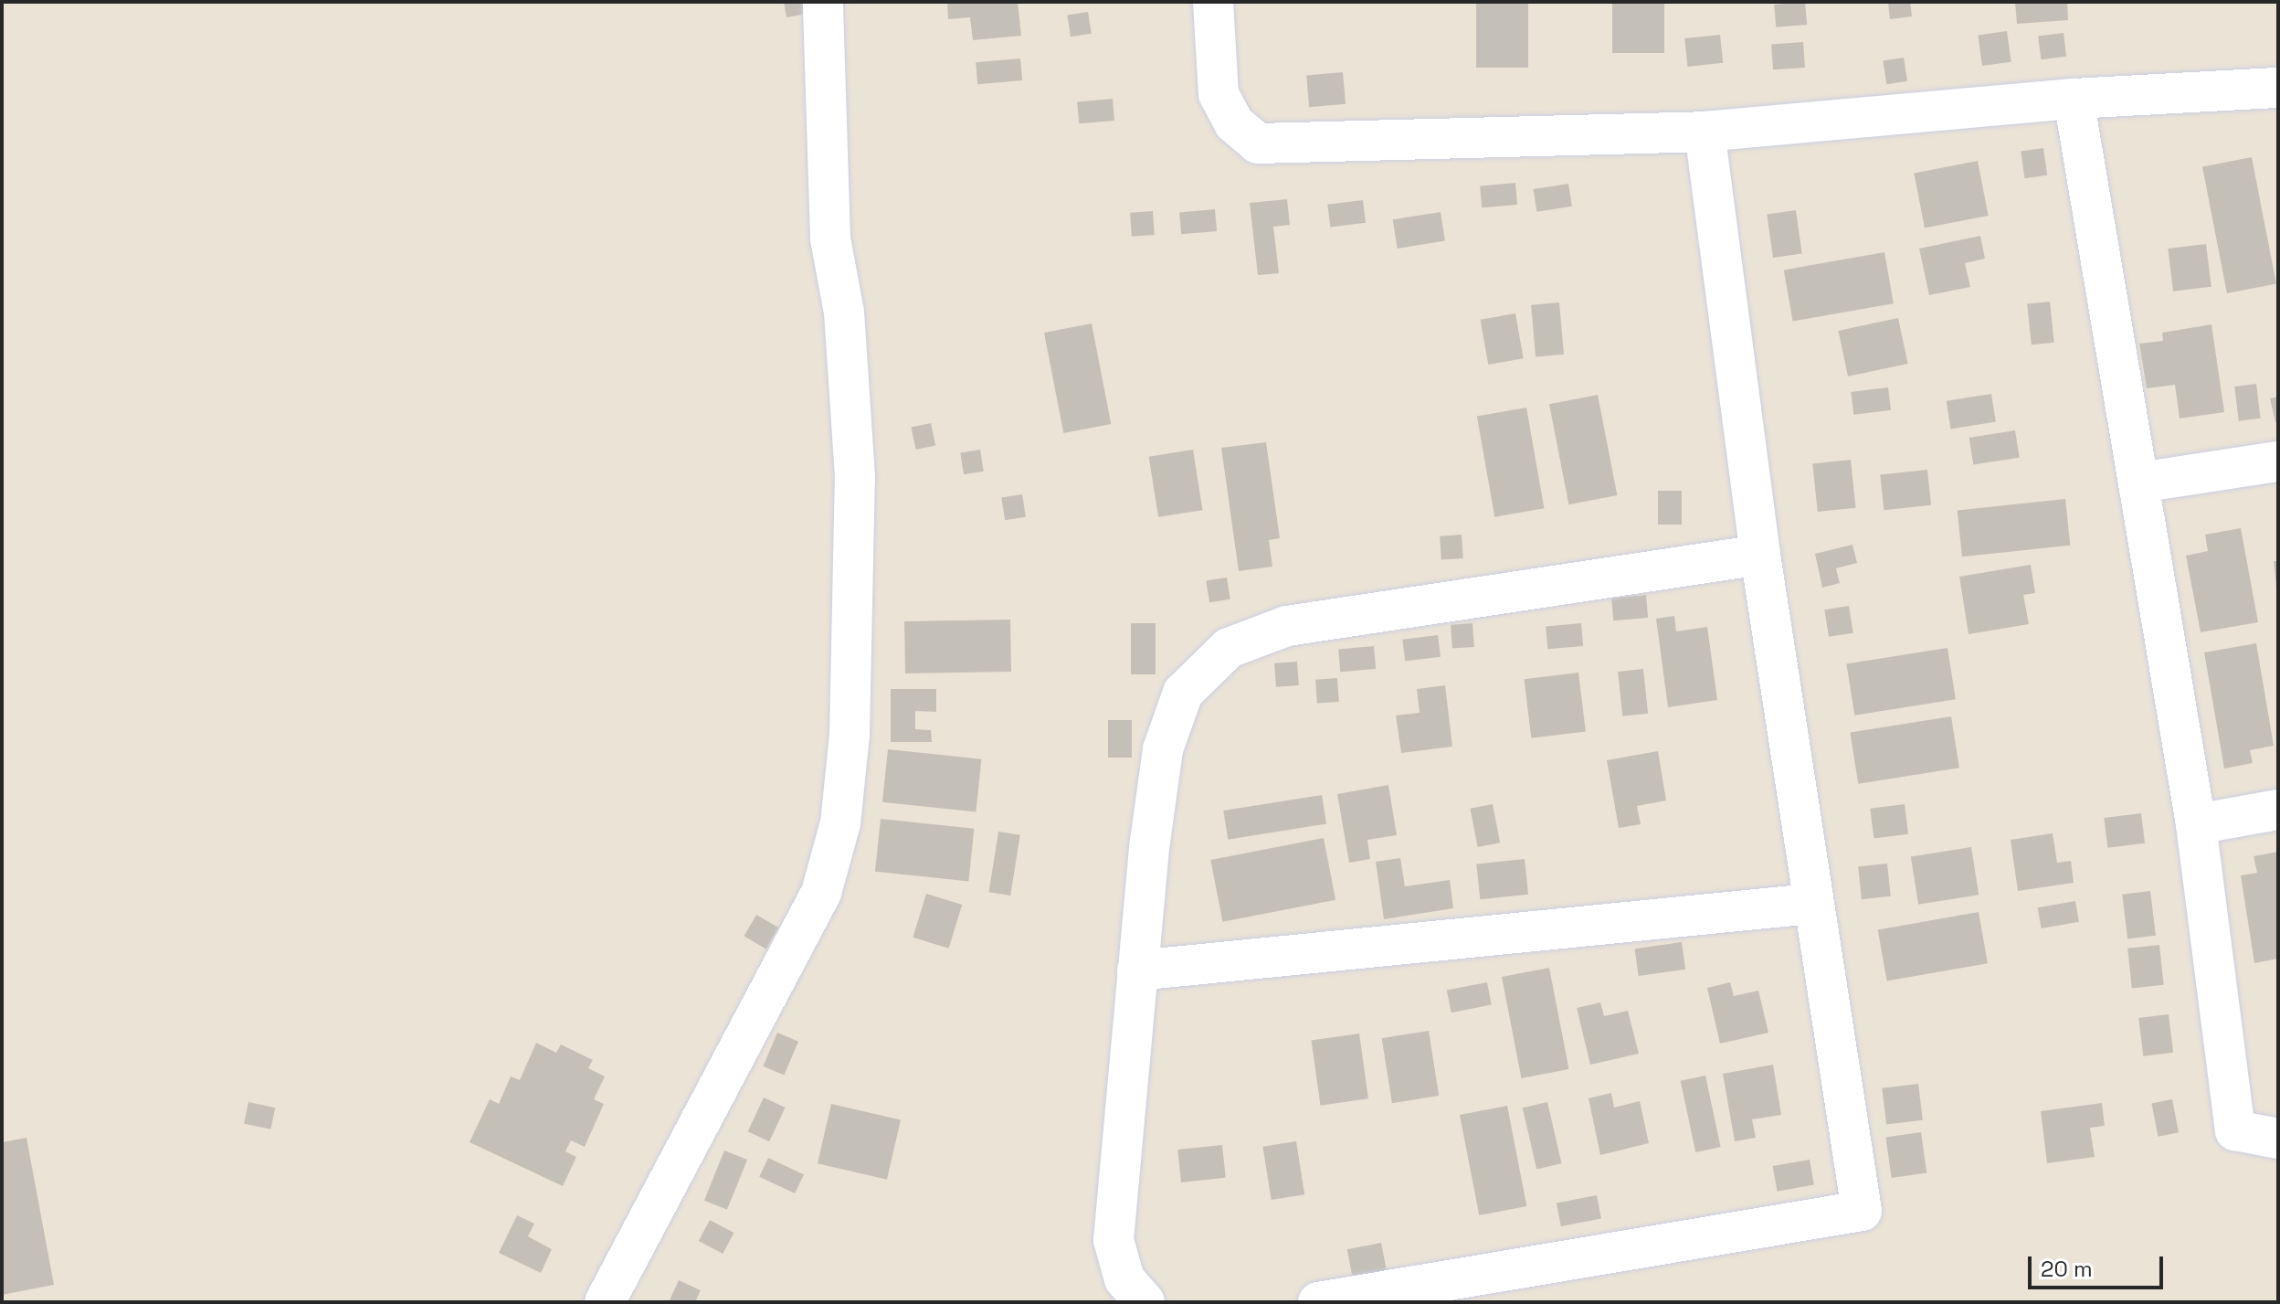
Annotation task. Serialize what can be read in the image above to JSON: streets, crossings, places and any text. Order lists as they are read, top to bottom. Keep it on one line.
{"scale_bar":"20 m"}
